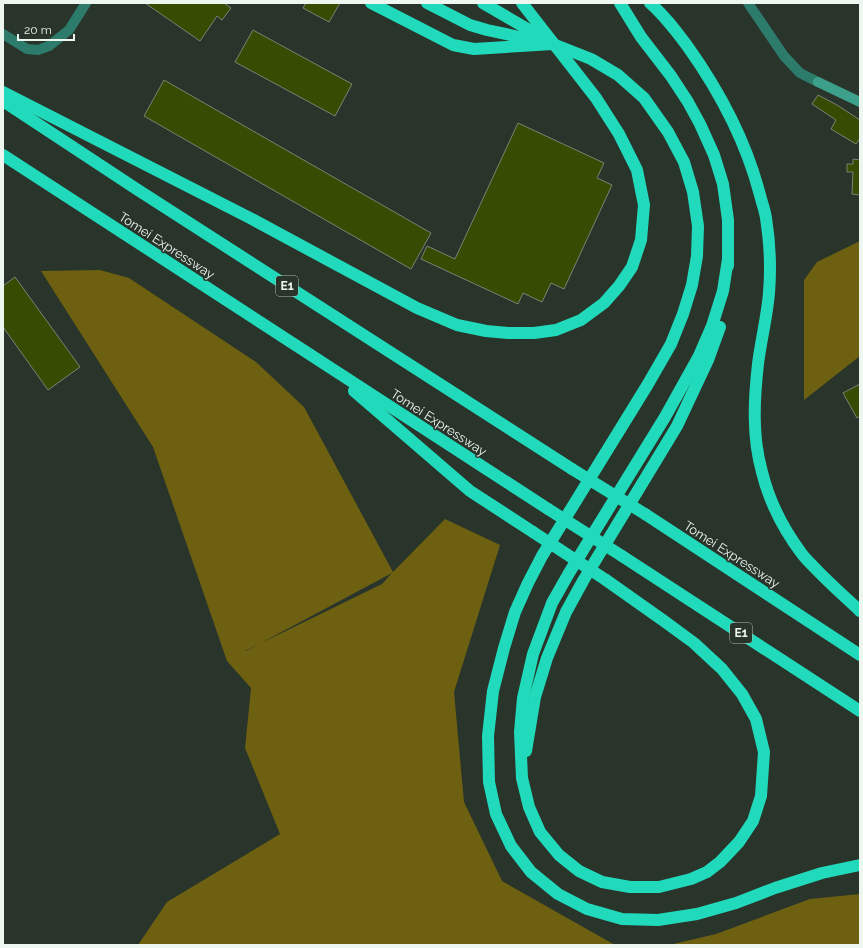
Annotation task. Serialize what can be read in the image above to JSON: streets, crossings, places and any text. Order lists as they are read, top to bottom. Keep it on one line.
{"streets":{"highway":["Tomei Expressway","E1"]},"scale_bar":"20 m"}
